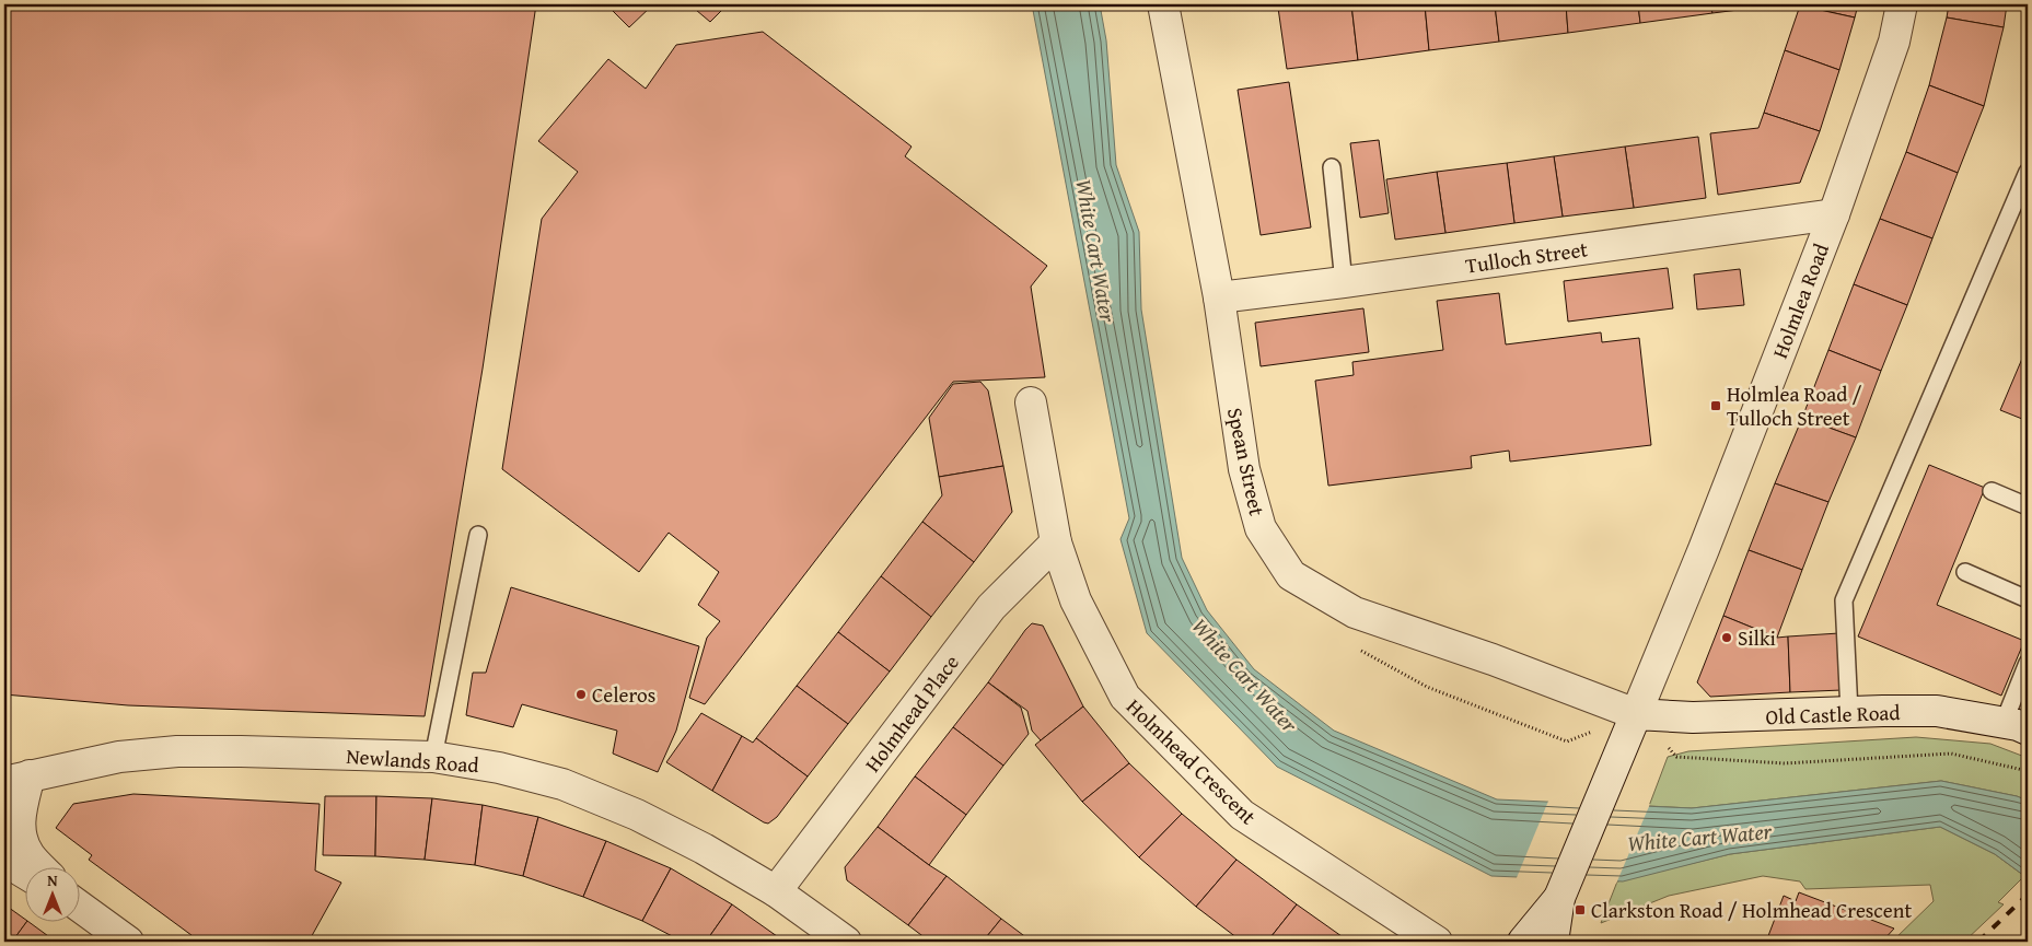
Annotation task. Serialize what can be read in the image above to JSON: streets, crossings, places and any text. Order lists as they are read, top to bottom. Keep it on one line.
{"streets":{"street":["Tulloch Street","Holmlea Road","Spean Street","Holmhead Place","Old Castle Road","Newlands Road","Holmhead Crescent"]},"crossings":[["Tulloch Street","Holmlea Road"],["Tulloch Street","Spean Street"],["Holmlea Road","Spean Street"],["Holmlea Road","Old Castle Road"],["Spean Street","Old Castle Road"],["Holmhead Place","Newlands Road"],["Holmhead Place","Holmhead Crescent"]],"water":["White Cart Water"],"places":{"transit":["Holmlea Road / Tulloch Street","Clarkston Road / Holmhead Crescent"],"other":["Silki","Celeros"]},"north":"top"}
